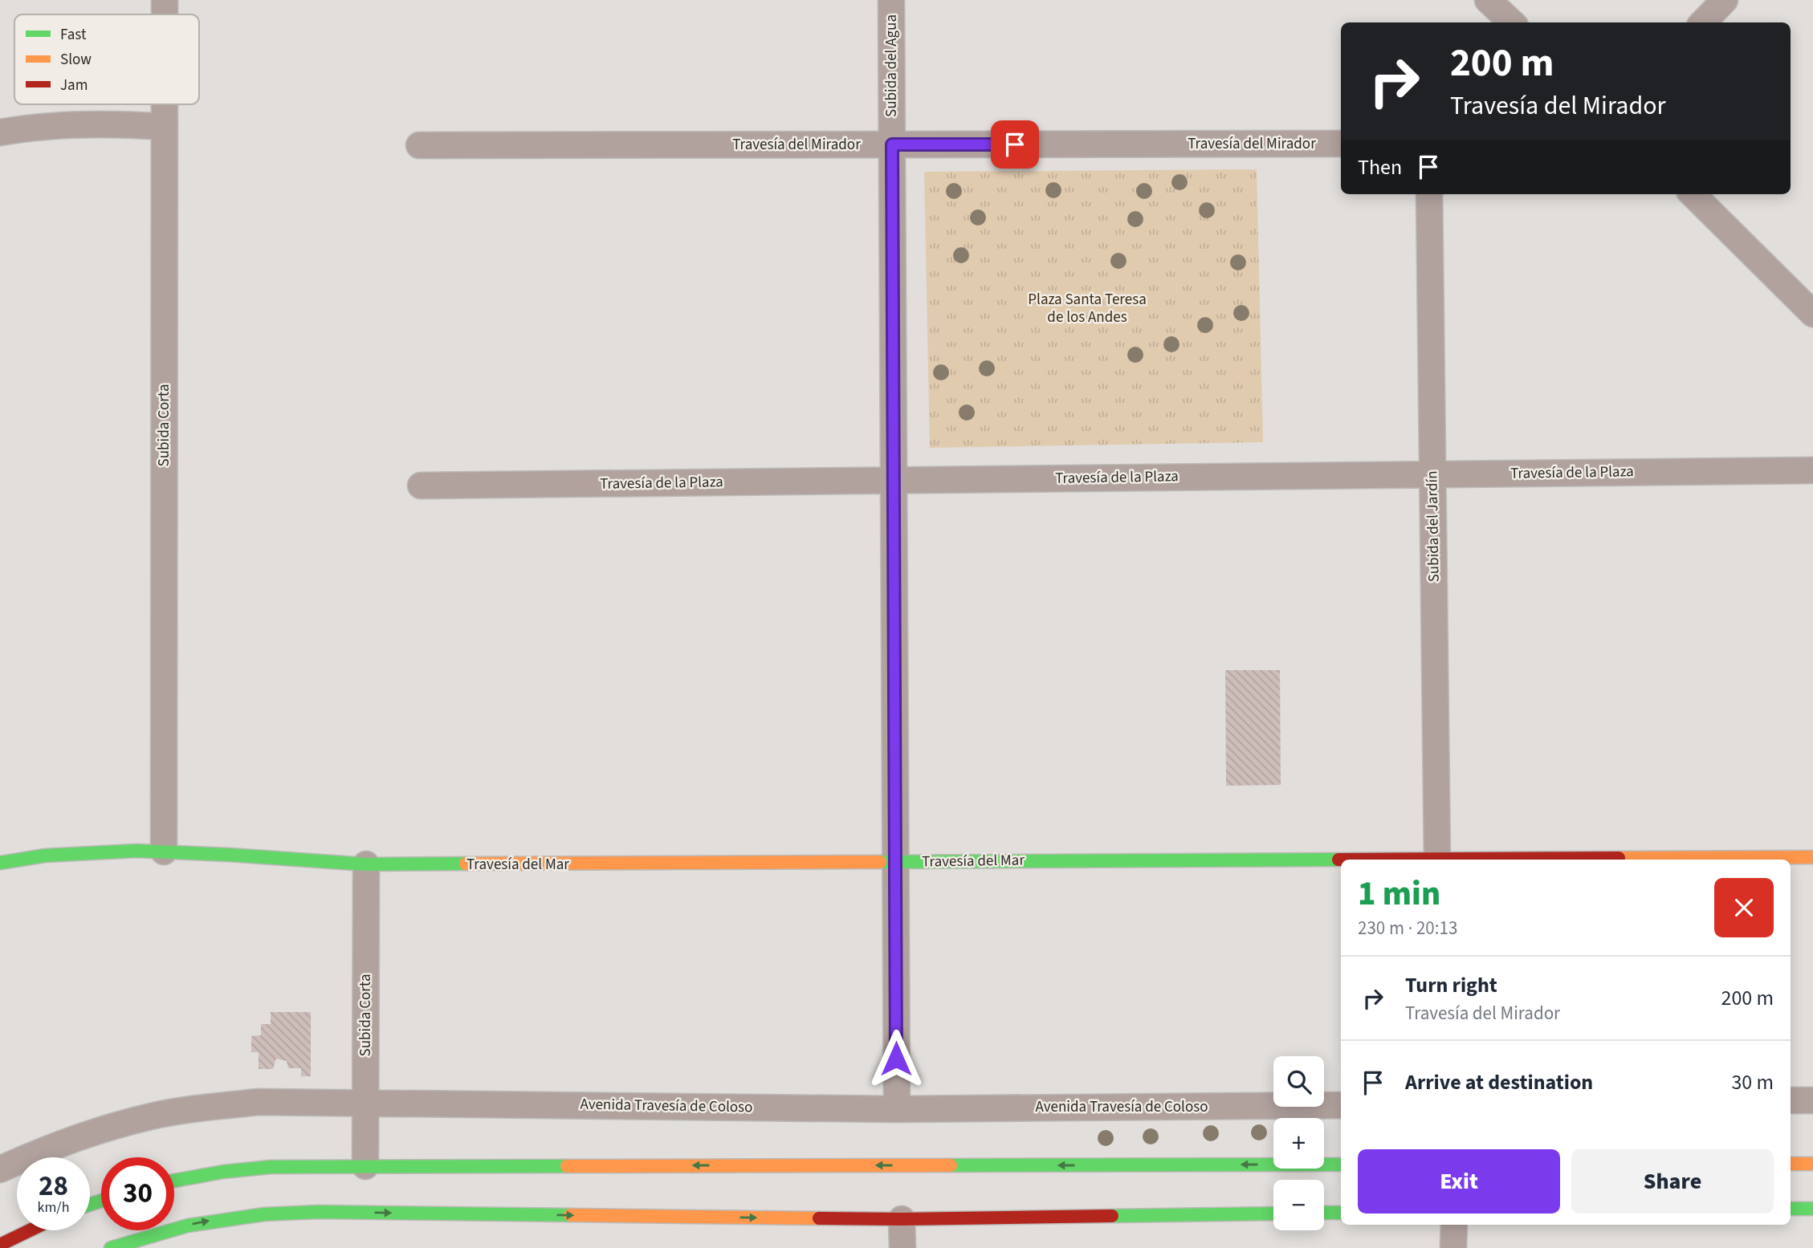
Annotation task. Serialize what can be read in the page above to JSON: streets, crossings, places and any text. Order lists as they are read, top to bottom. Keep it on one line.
{"streets":{"main road":["Travesía del Mar"],"street":["Subida del Agua","Travesía del Mirador","Subida Corta","Travesía de la Plaza","Subida del Jardín","Avenida Travesía de Coloso"]},"crossings":[["Subida del Agua","Travesía del Mirador"],["Subida del Agua","Travesía de la Plaza"],["Subida del Agua","Travesía del Mar"],["Subida del Agua","Avenida Travesía de Coloso"],["Subida Corta","Travesía del Mar"],["Subida Corta","Avenida Travesía de Coloso"],["Travesía de la Plaza","Subida del Jardín"]],"parks":["Plaza Santa Teresa de los Andes"],"legend":["Fast","Slow","Jam"],"page":{"turn":["200 m","Travesía del Mirador"],"then":"Then","heading":["1 min","230 m · 20:13"],"list":[{"name":"Turn right","note":"Travesía del Mirador","value":"200 m"},{"name":"Arrive at destination","value":"30 m"}],"map_buttons":["+","−"],"buttons":["Exit","Share"],"speed":"28 km/h","limit":"30"}}
